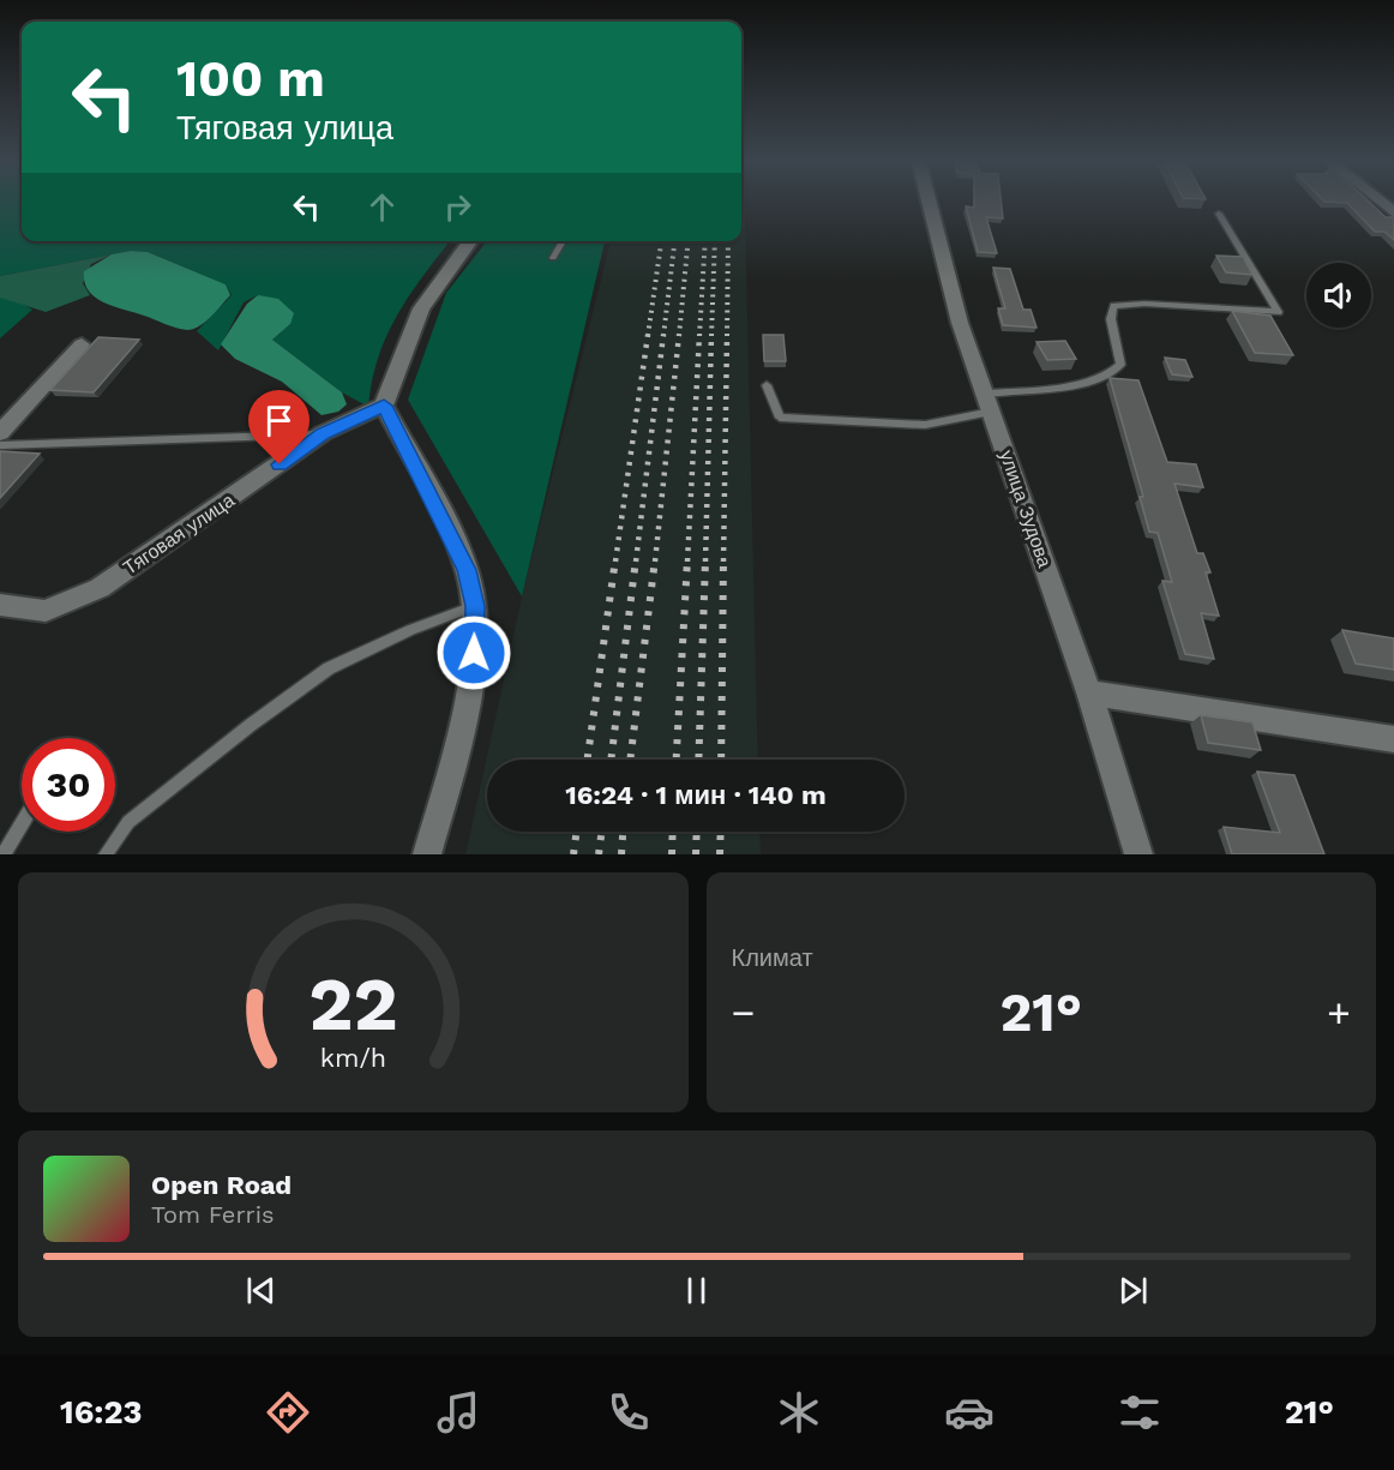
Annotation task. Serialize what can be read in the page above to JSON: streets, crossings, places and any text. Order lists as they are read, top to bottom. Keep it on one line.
{"streets":{"street":["улица Зудова","Тяговая улица"]},"page":{"turn":["100 m","Тяговая улица"],"limit":"30","trip":"16:24 · 1 мин · 140 m","tile":"Климат","heat":["−","21°","+"],"song":["Open Road","Tom Ferris"],"tabs":["16:23","21°"],"gauge":["22","km/h"]}}
